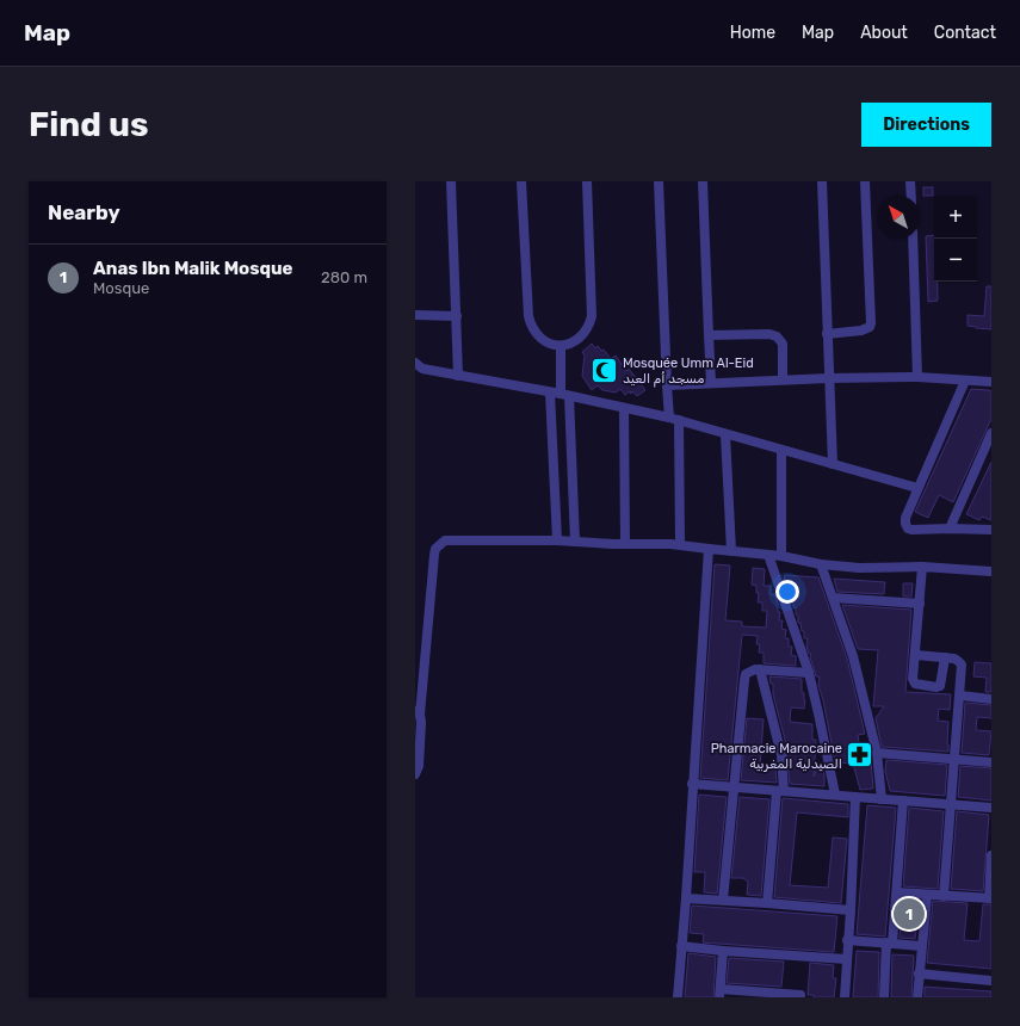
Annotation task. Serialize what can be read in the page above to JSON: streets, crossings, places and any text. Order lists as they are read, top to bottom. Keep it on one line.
{"places":{"mosque":["Mosquée Umm Al-Eid مسجد أم العيد"],"pharmacy":["Pharmacie Marocaine الصيدلية المغربية"]},"north":"top left","page":{"header":"Map","nav":["Home","Map","About","Contact"],"buttons":"Directions","title":"Find us","heading":"Nearby","map_buttons":["+","−"],"list":[{"mark":"1","name":"Anas Ibn Malik Mosque","note":"Mosque","value":"280 m"}],"pins":"1"}}
